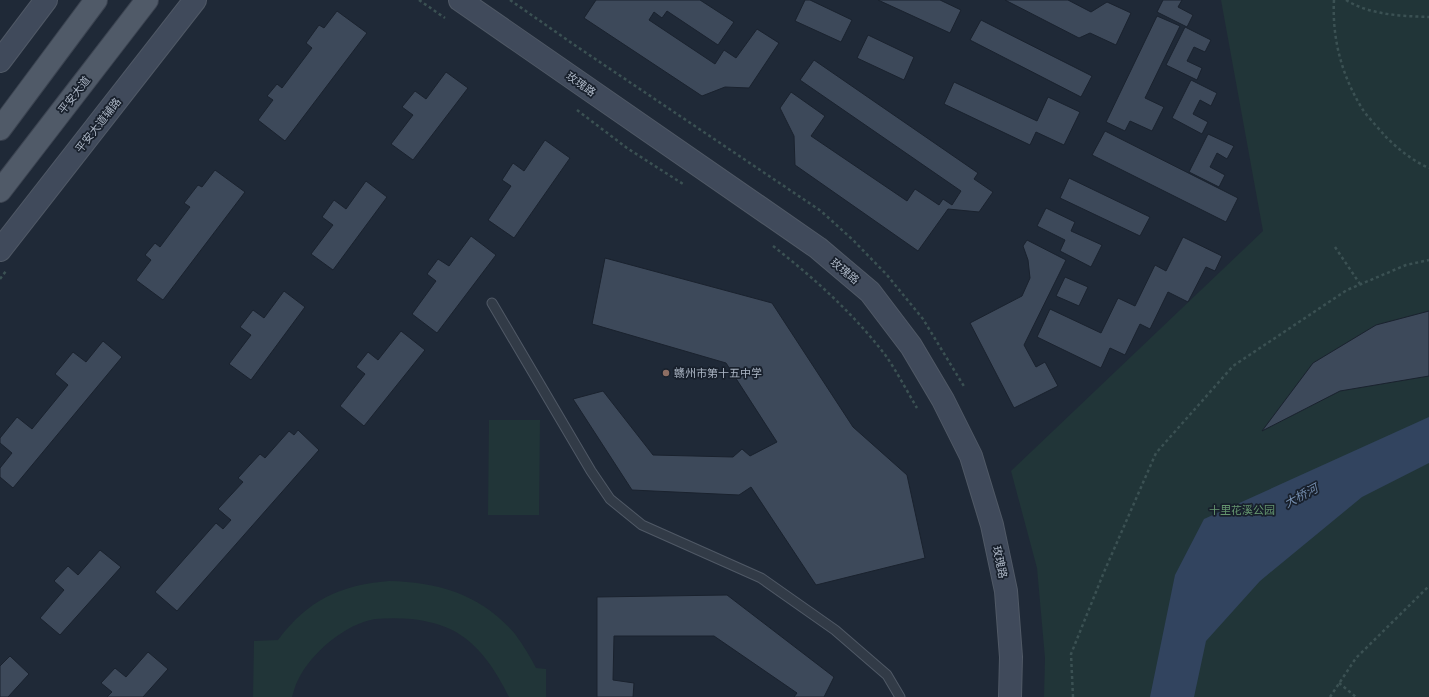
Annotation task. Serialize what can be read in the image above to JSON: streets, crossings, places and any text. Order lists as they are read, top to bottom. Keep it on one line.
{"streets":{"main road":["平安大道"],"street":["玫瑰路","平安大道辅路"]},"water":["大桥河"],"parks":["十里花溪公园"],"places":["赣州市第十五中学"]}
